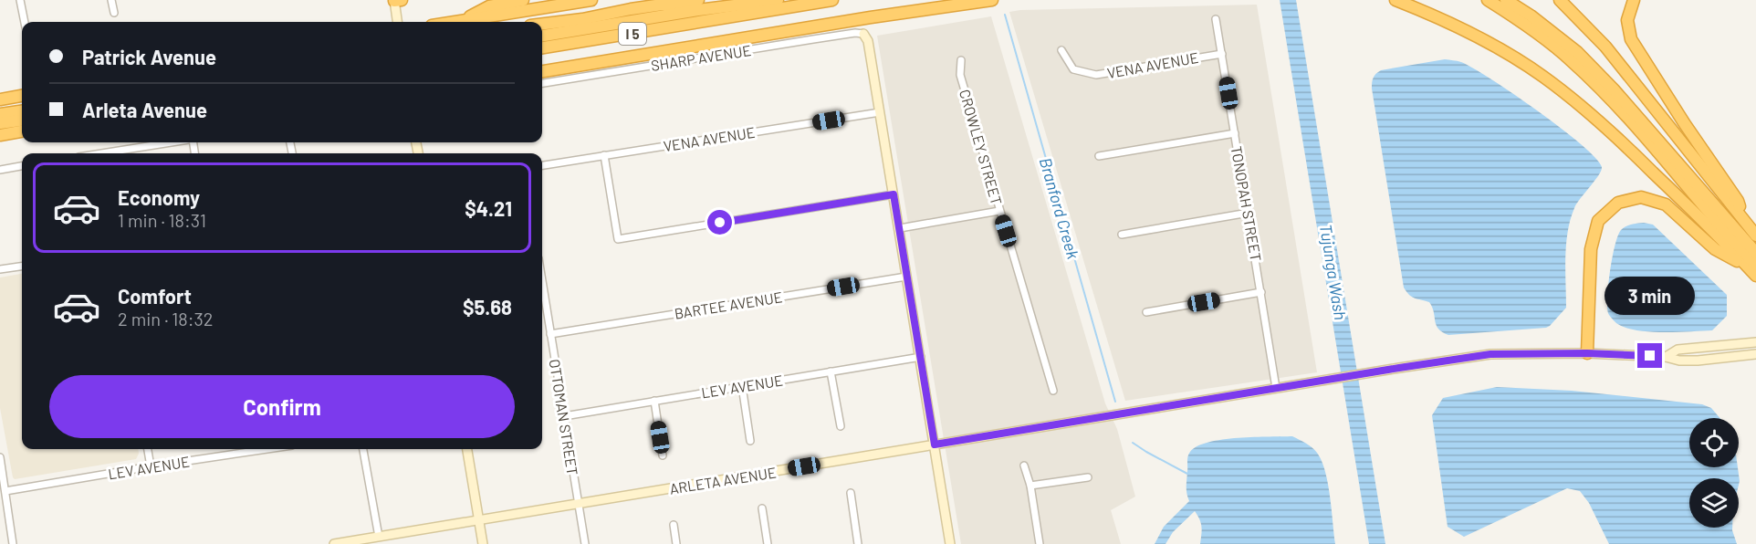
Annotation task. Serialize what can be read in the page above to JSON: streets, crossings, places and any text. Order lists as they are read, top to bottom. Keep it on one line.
{"streets":{"highway":["I 5"],"main road":["ARLETA AVENUE"],"street":["SHARP AVENUE","VENA AVENUE","CROWLEY STREET","TONOPAH STREET","BARTEE AVENUE","LEV AVENUE","OTTOMAN STREET"]},"crossings":[["VENA AVENUE","TONOPAH STREET"],["TONOPAH STREET","ARLETA AVENUE"],["BARTEE AVENUE","OTTOMAN STREET"],["LEV AVENUE","OTTOMAN STREET"],["OTTOMAN STREET","ARLETA AVENUE"]],"water":["Branford Creek","Tujunga Wash"],"page":{"banner":["Patrick Avenue","Arleta Avenue"],"list":[{"name":"Economy","note":"1 min · 18:31","value":"$4.21"},{"name":"Comfort","note":"2 min · 18:32","value":"$5.68"}],"bubble":"3 min","buttons":"Confirm"}}
